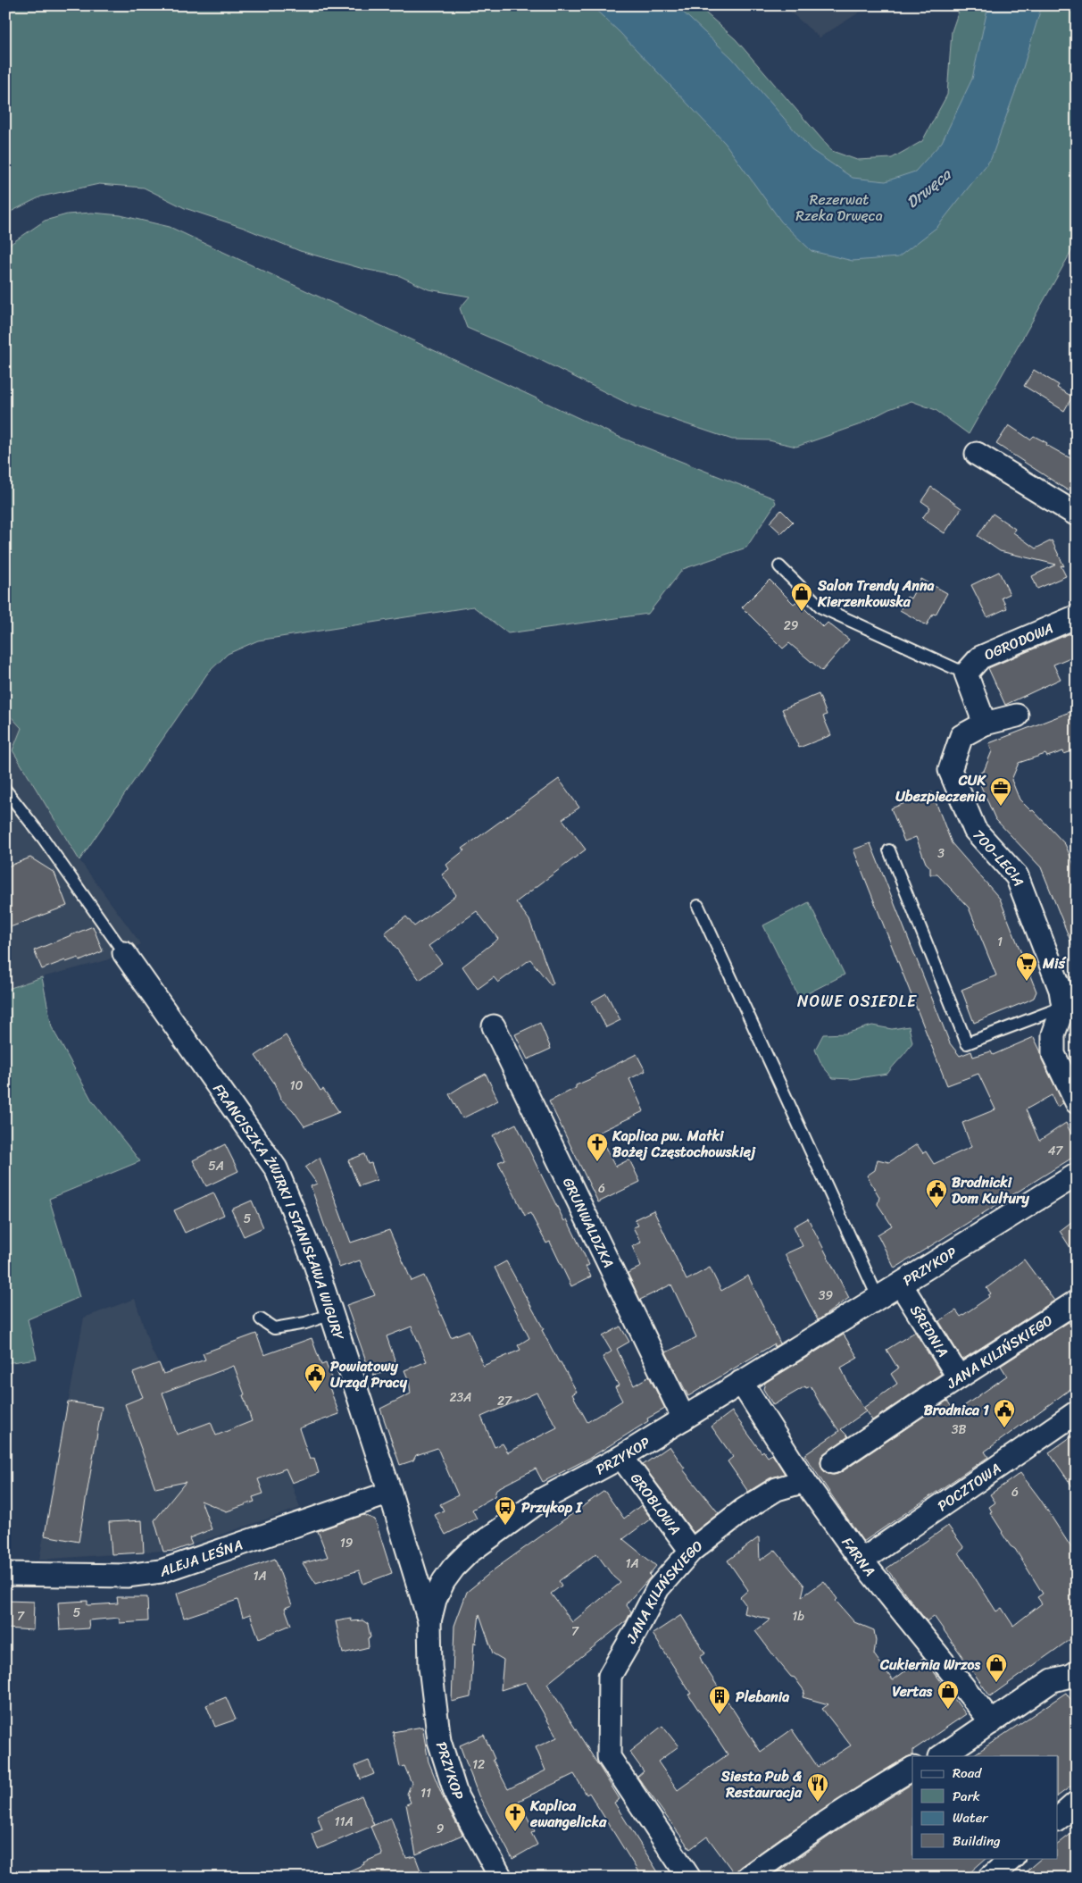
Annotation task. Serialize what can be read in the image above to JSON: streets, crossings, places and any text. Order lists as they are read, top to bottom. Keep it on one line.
{"streets":{"street":["OGRODOWA","700-LECIA","FRANCISZKA ŻWIRKI I STANISŁAWA WIGURY","GRUNWALDZKA","PRZYKOP","ŚREDNIA","JANA KILIŃSKIEGO","POCZTOWA","GROBLOWA","ALEJA LEŚNA","FARNA"]},"crossings":[["FRANCISZKA ŻWIRKI I STANISŁAWA WIGURY","PRZYKOP"],["FRANCISZKA ŻWIRKI I STANISŁAWA WIGURY","ALEJA LEŚNA"],["GRUNWALDZKA","PRZYKOP"],["PRZYKOP","ŚREDNIA"],["PRZYKOP","GROBLOWA"],["PRZYKOP","FARNA"],["ŚREDNIA","JANA KILIŃSKIEGO"],["JANA KILIŃSKIEGO","GROBLOWA"],["JANA KILIŃSKIEGO","FARNA"],["POCZTOWA","FARNA"]],"districts":["NOWE OSIEDLE"],"water":["Drwęca"],"parks":["Rezerwat Rzeka Drwęca"],"places":{"shop":["Salon Trendy Anna Kierzenkowska","Cukiernia Wrzos","Vertas"],"office":["CUK Ubezpieczenia"],"supermarket":["Miś"],"church":["Kaplica pw. Matki Bożej Częstochowskiej","Kaplica ewangelicka"],"public building":["Brodnicki Dom Kultury","Powiatowy Urząd Pracy","Brodnica 1"],"bus stop":["Przykop I"],"building":["Plebania"],"restaurant":["Siesta Pub & Restauracja"]},"house_numbers":["29","3","1","10","47","5A","6","5","39","23A","27","3B","6","19","1A","1A","5","7","1b","7","12","11","11A","9"],"legend":["Road","Park","Water","Building"]}
